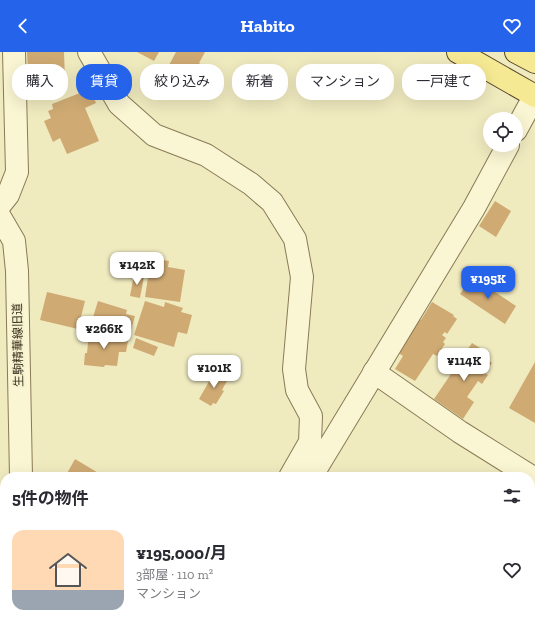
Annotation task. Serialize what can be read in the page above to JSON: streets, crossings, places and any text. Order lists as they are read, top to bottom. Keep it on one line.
{"streets":{"street":["生駒精華線旧道"]},"page":{"header":"Habito","chip":["購入","賃貸","絞り込み","新着","マンション","一戸建て"],"price":["¥142K","¥195K","¥266K","¥114K","¥101K"],"heading":"5件の物件","list":[{"name":"¥195,000/月","note":"3部屋 · 110 m² · マンション"}]}}
